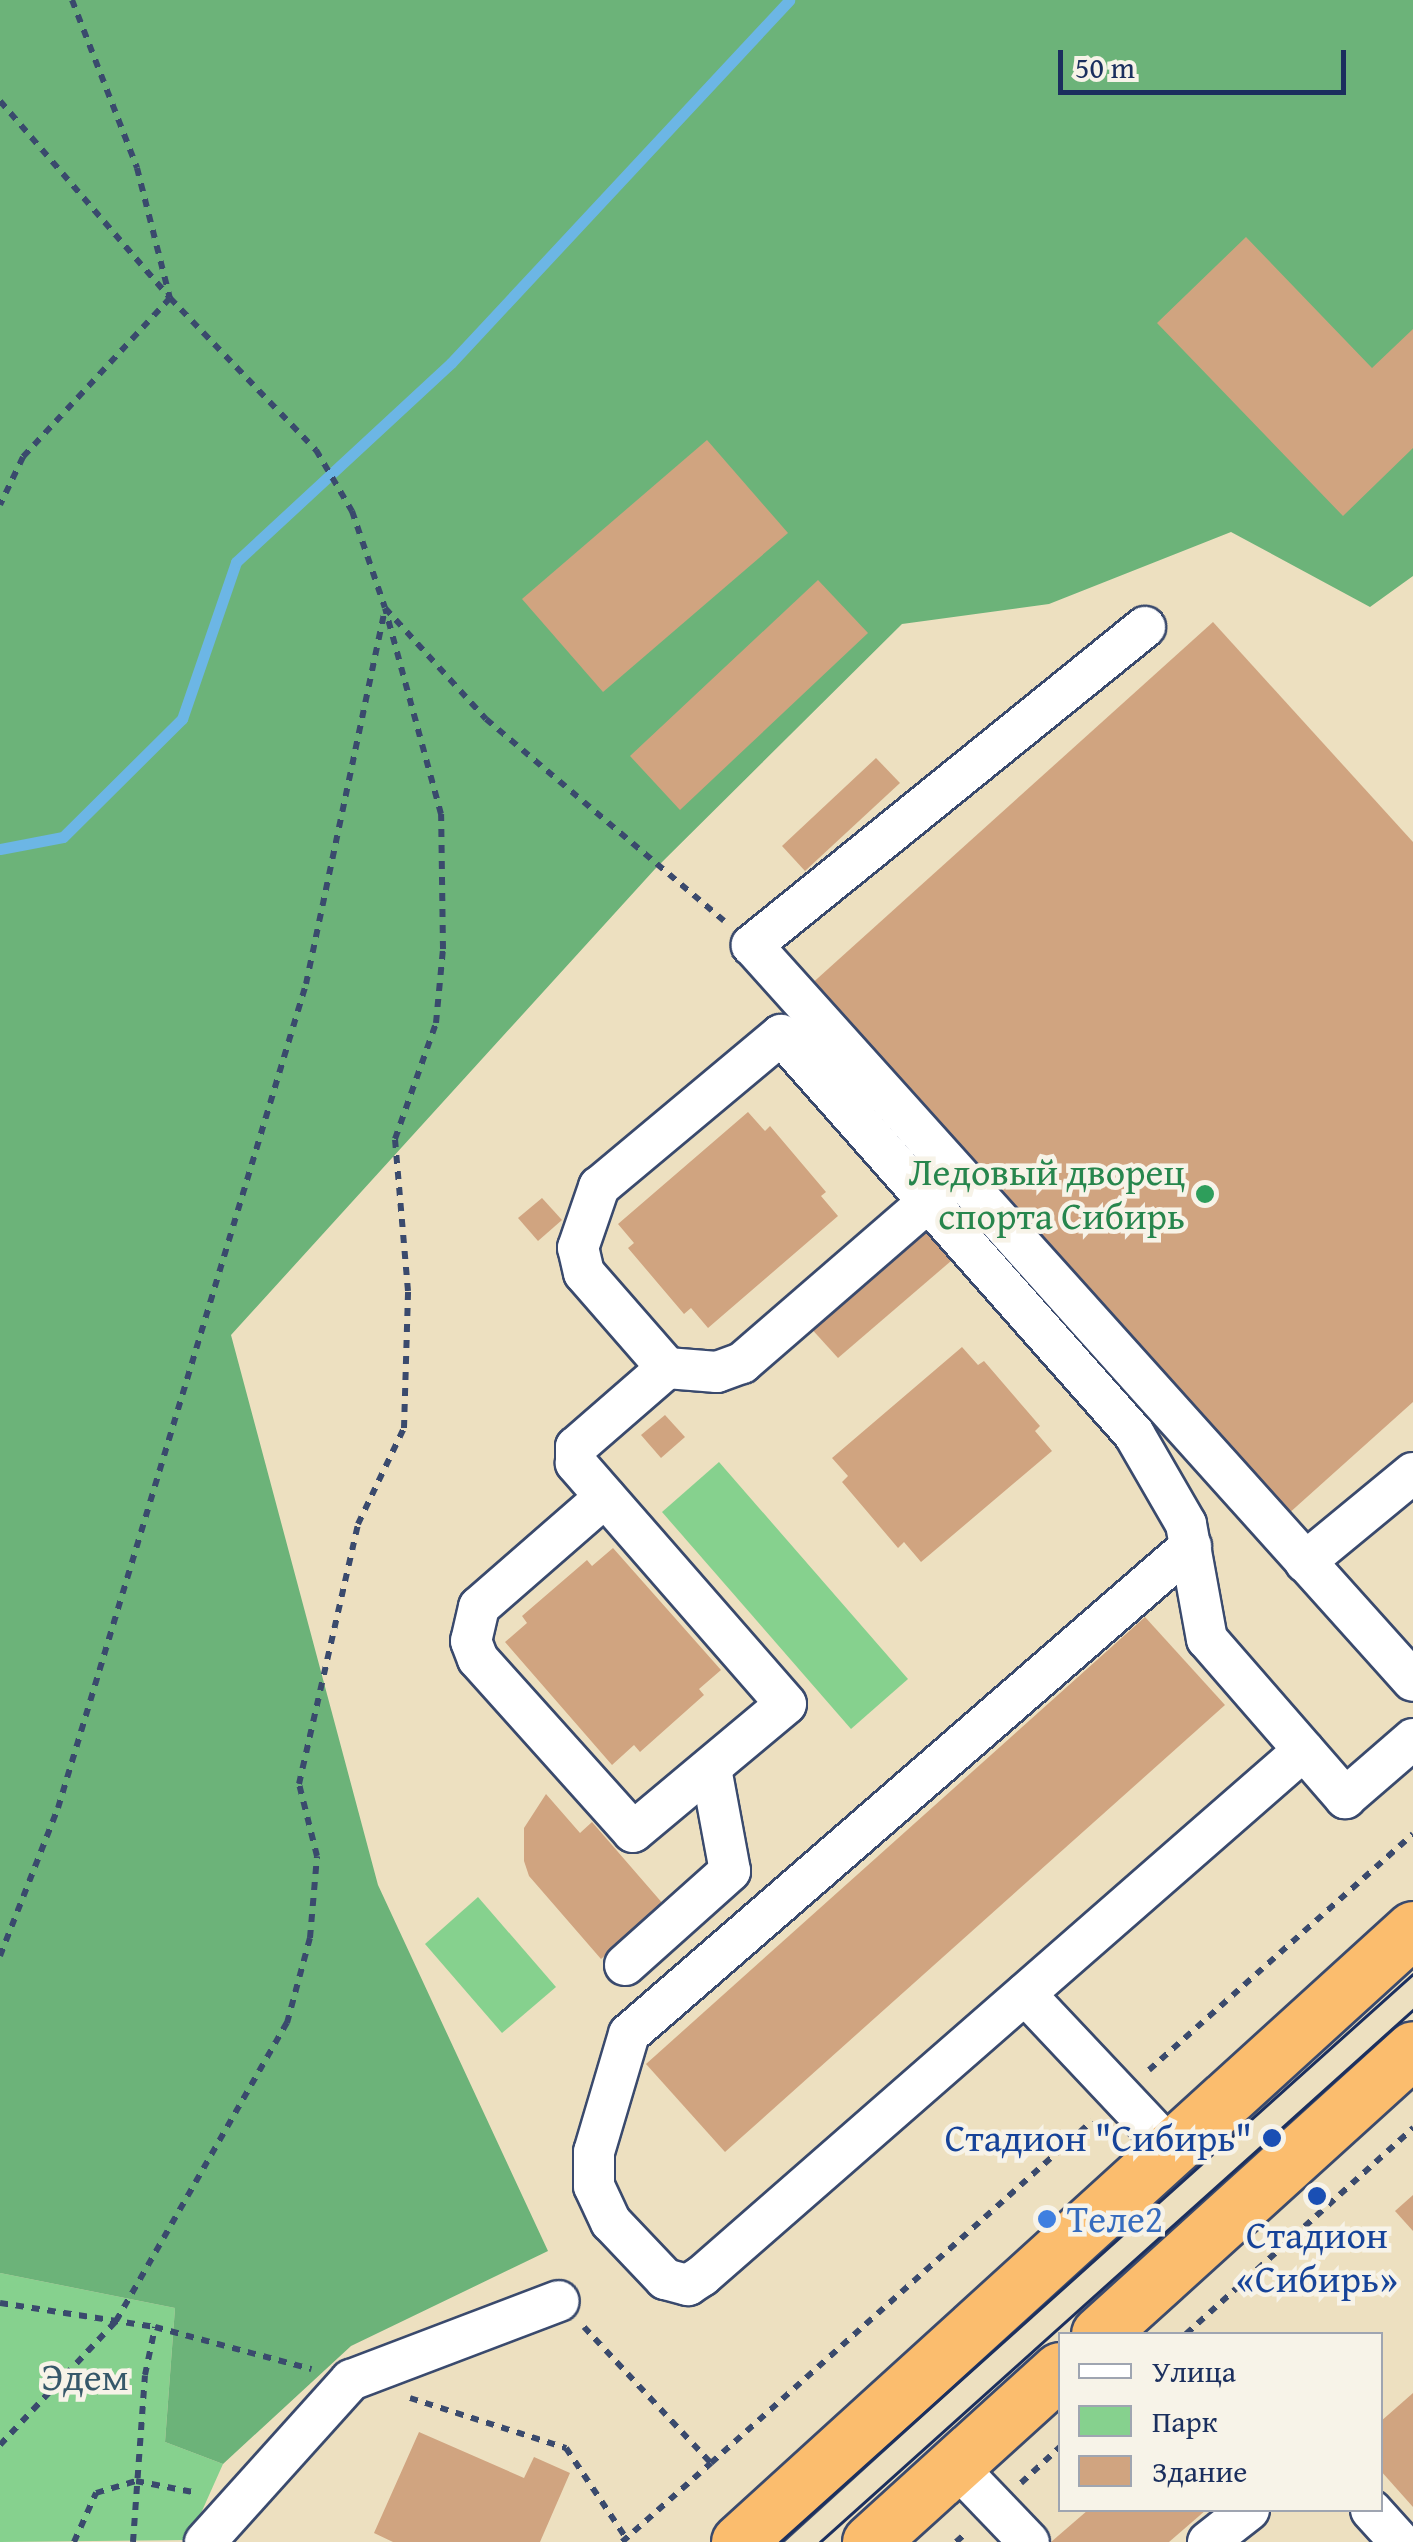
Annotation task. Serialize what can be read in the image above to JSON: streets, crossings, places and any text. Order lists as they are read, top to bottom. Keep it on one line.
{"parks":["Эдем"],"places":["Ледовый дворец спорта Сибирь","Стадион \"Сибирь\"","Стадион «Сибирь»","Теле2"],"legend":["Улица","Парк","Здание"],"scale_bar":"50 m"}
